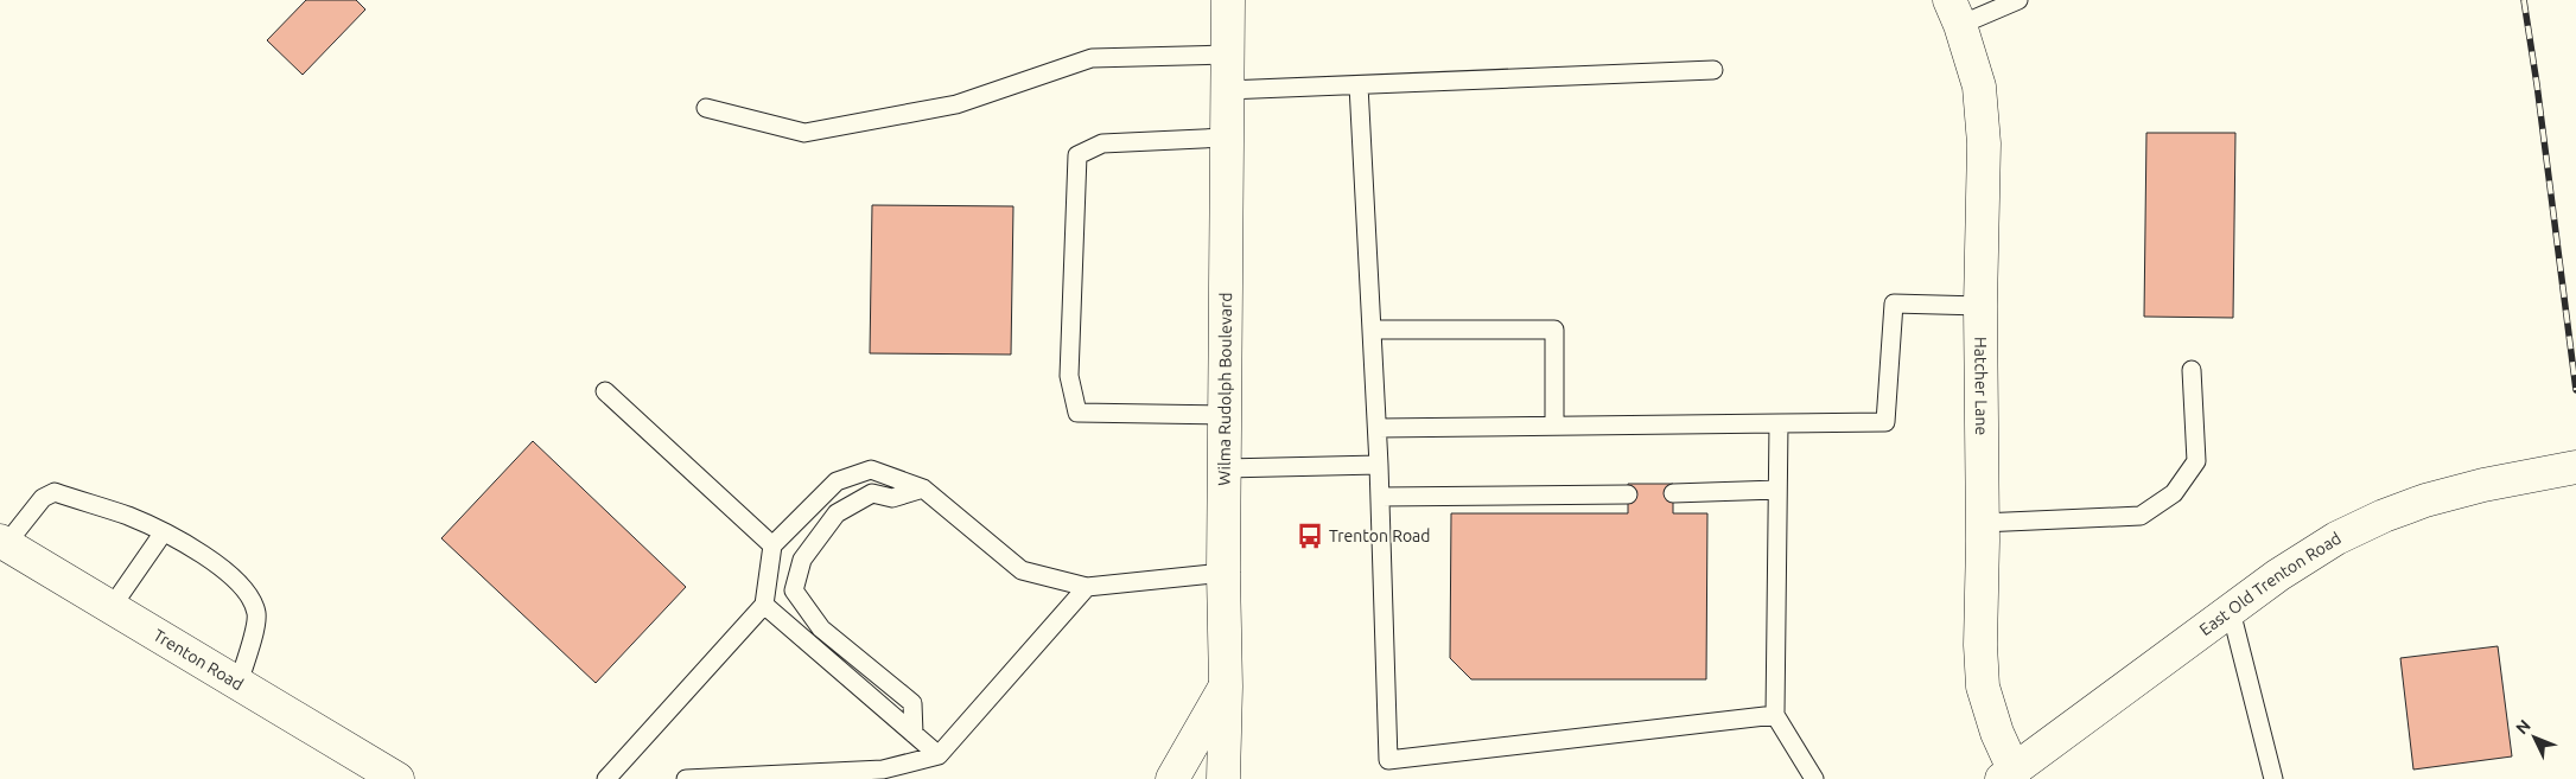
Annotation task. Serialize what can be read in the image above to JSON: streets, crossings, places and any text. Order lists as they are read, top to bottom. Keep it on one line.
{"streets":{"main road":["Hatcher Lane","Wilma Rudolph Boulevard","East Old Trenton Road","Trenton Road"]},"crossings":[["Hatcher Lane","East Old Trenton Road"]],"places":{"bus stop":["Trenton Road"]},"north":"top left"}
